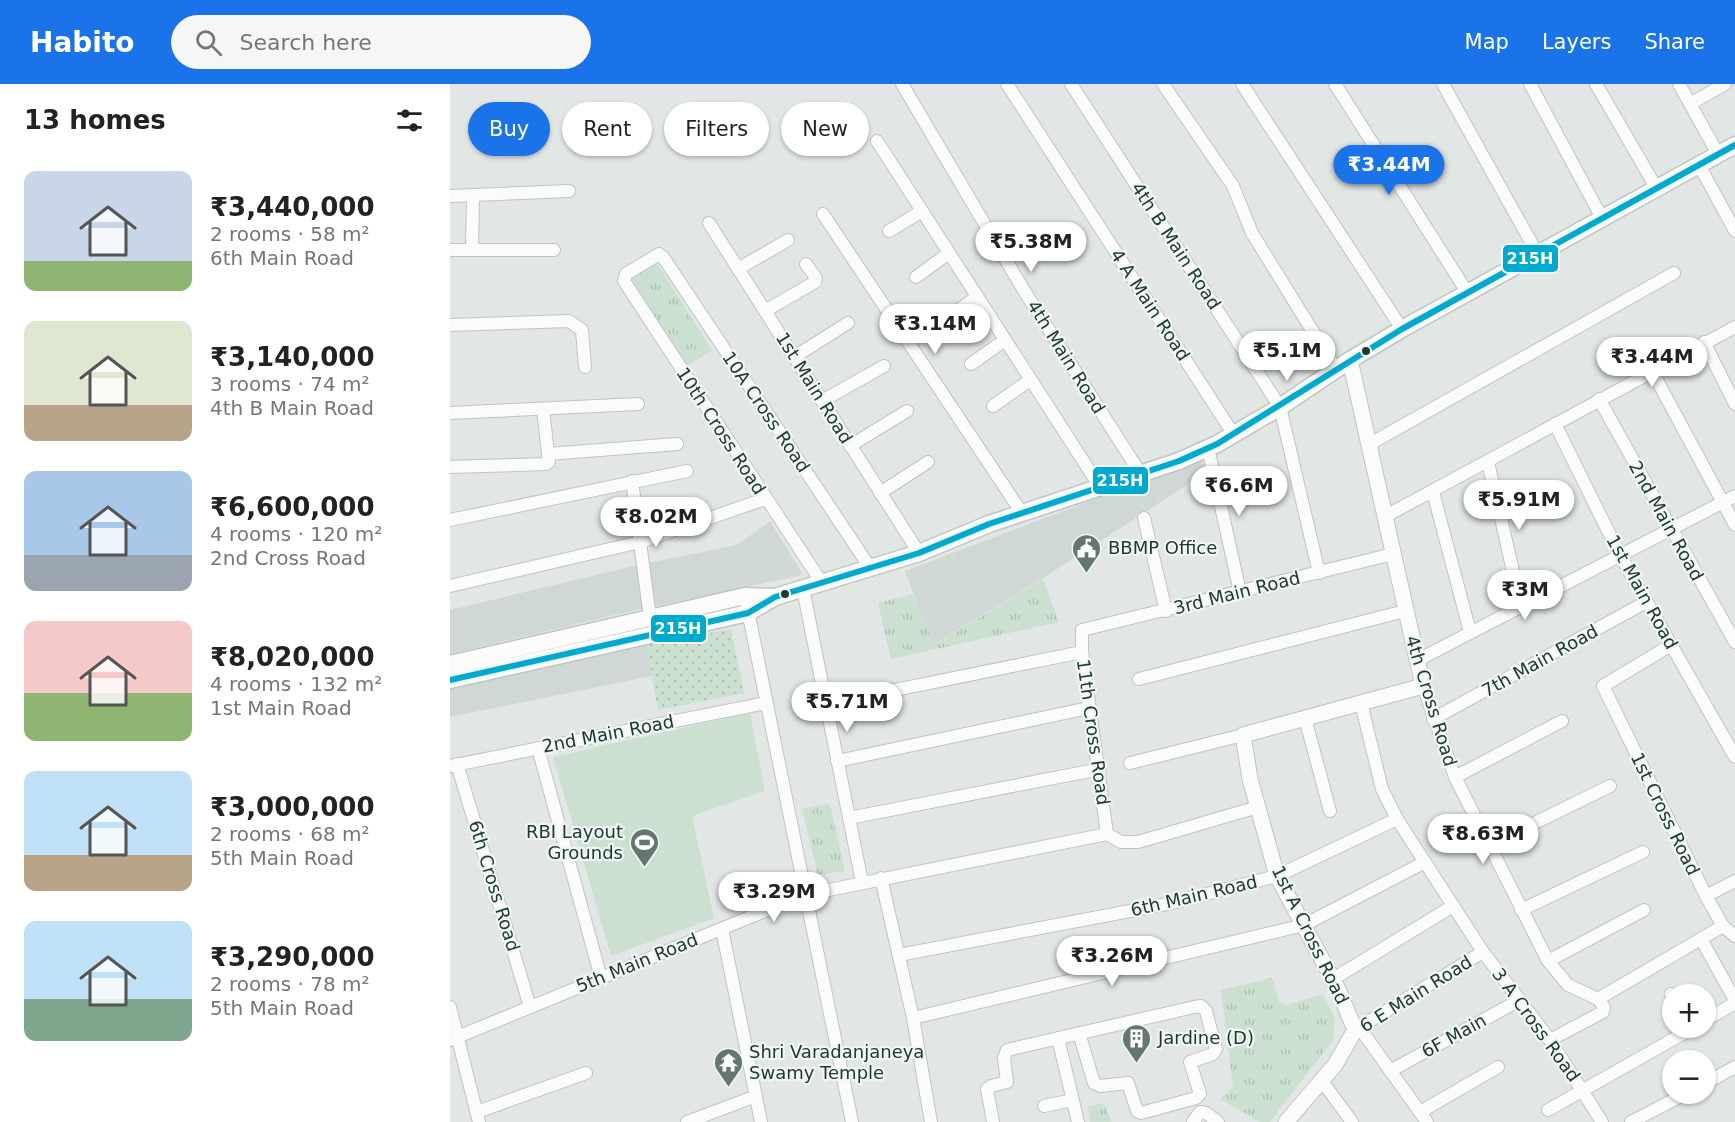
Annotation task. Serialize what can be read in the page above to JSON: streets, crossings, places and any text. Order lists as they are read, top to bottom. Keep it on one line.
{"streets":{"street":["4th B Main Road","4 A Main Road","4th Main Road","1st Main Road","10A Cross Road","10th Cross Road","2nd Main Road","3rd Main Road","7th Main Road","4th Cross Road","11th Cross Road","1st Cross Road","6th Cross Road","6th Main Road","1st A Cross Road","5th Main Road","6 E Main Road","3 A Cross Road","6F Main"]},"crossings":[["4th B Main Road","3rd Main Road"],["1st Main Road","7th Main Road"],["1st Main Road","1st Cross Road"],["10A Cross Road","10th Cross Road"],["2nd Main Road","6th Cross Road"],["3rd Main Road","4th Cross Road"],["3rd Main Road","11th Cross Road"],["7th Main Road","4th Cross Road"],["11th Cross Road","5th Main Road"],["6th Cross Road","5th Main Road"],["6th Main Road","1st A Cross Road"],["6th Main Road","3 A Cross Road"],["1st A Cross Road","6 E Main Road"],["1st A Cross Road","6F Main"],["6 E Main Road","3 A Cross Road"],["3 A Cross Road","6F Main"]],"places":{"public building":["BBMP Office"],"sports":["RBI Layout Grounds"],"building":["Jardine (D)"],"temple":["Shri Varadanjaneya Swamy Temple"]},"lines":["transit line 215H"],"page":{"header":"Habito","search":"Search here","nav":["Map","Layers","Share"],"heading":"13 homes","chip":["Buy","Rent","Filters","New"],"price":["₹3.44M","₹5.38M","₹3.14M","₹5.1M","₹3.44M","₹6.6M","₹5.91M","₹8.02M","₹3M","₹5.71M","₹8.63M","₹3.29M","₹3.26M"],"list":[{"name":"₹3,440,000","note":"2 rooms · 58 m² · 6th Main Road"},{"name":"₹3,140,000","note":"3 rooms · 74 m² · 4th B Main Road"},{"name":"₹6,600,000","note":"4 rooms · 120 m² · 2nd Cross Road"},{"name":"₹8,020,000","note":"4 rooms · 132 m² · 1st Main Road"},{"name":"₹3,000,000","note":"2 rooms · 68 m² · 5th Main Road"},{"name":"₹3,290,000","note":"2 rooms · 78 m² · 5th Main Road"}],"map_buttons":["+","−"]}}
